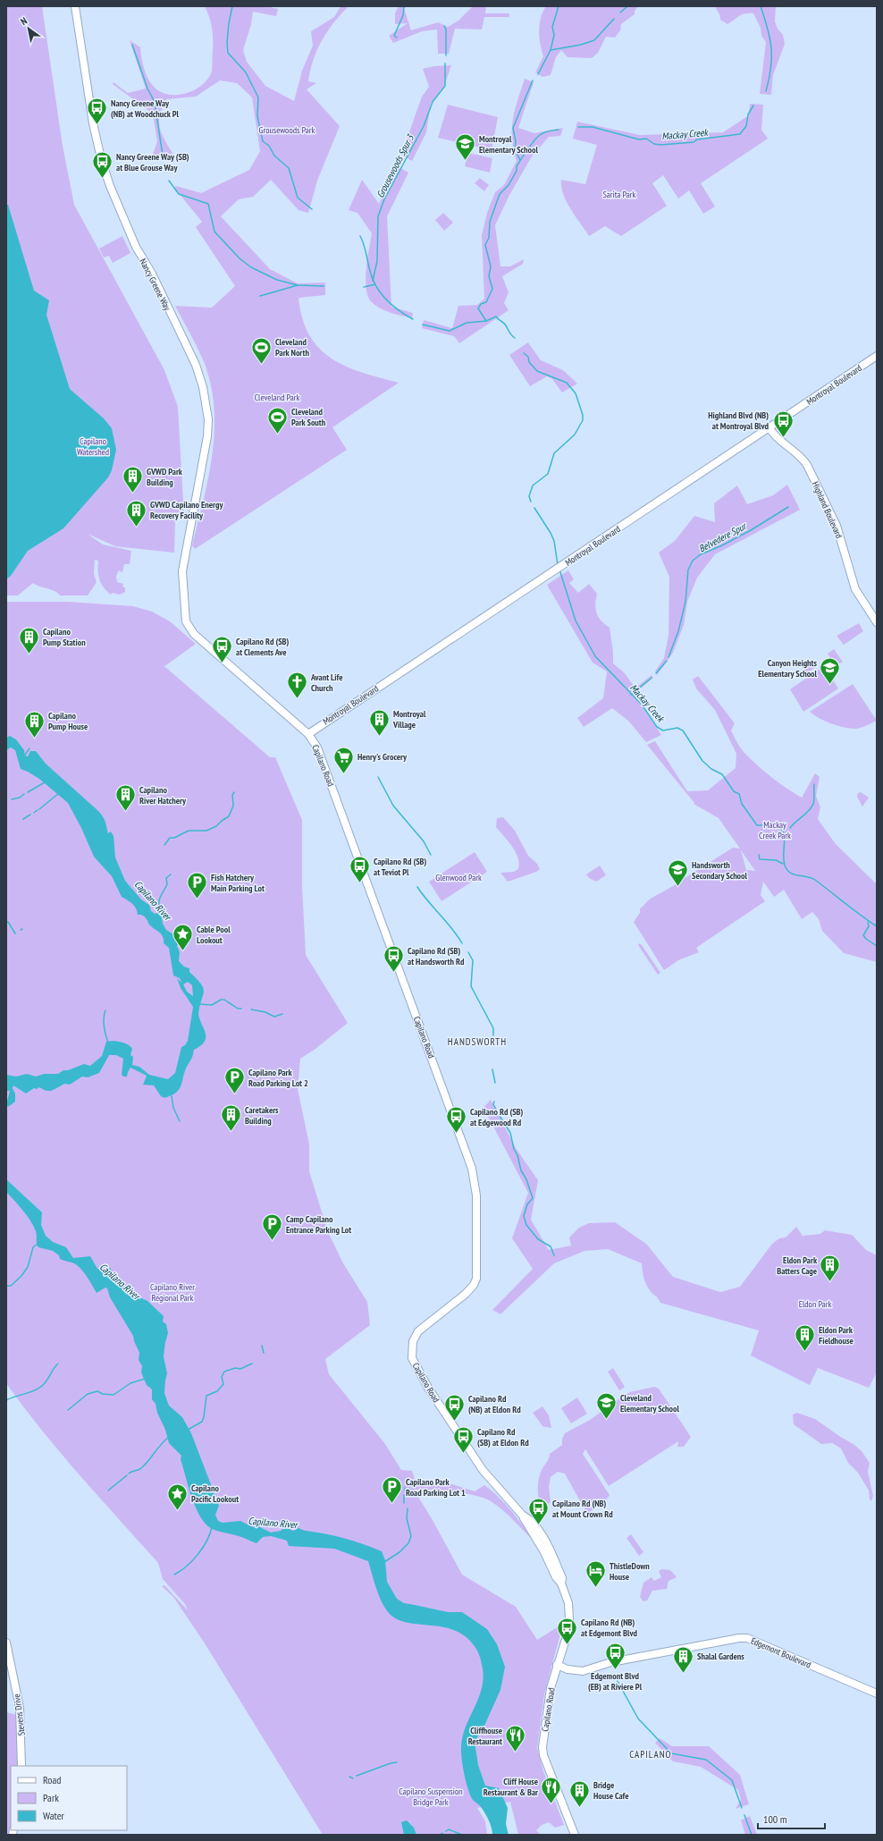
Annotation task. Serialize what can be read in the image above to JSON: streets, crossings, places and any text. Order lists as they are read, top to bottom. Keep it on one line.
{"streets":{"street":["Nancy Greene Way","Montroyal Boulevard","Highland Boulevard","Capilano Road","Edgemont Boulevard","Stevens Drive"]},"crossings":[["Nancy Greene Way","Capilano Road"],["Montroyal Boulevard","Highland Boulevard"],["Montroyal Boulevard","Capilano Road"],["Capilano Road","Edgemont Boulevard"]],"districts":["HANDSWORTH","CAPILANO"],"water":["Mackay Creek","Grousewoods Spur 3","Belvedere Spur","Capilano River"],"parks":["Grousewoods Park","Sarita Park","Cleveland Park","Capilano Watershed","Mackay Creek Park","Glenwood Park","Capilano River Regional Park","Eldon Park","Capilano Suspension Bridge Park"],"places":{"bus stop":["Nancy Greene Way (NB) at Woodchuck Pl","Nancy Greene Way (SB) at Blue Grouse Way","Highland Blvd (NB) at Montroyal Blvd","Capilano Rd (SB) at Clements Ave","Capilano Rd (SB) at Teviot Pl","Capilano Rd (SB) at Handsworth Rd","Capilano Rd (SB) at Edgewood Rd","Capilano Rd (NB) at Eldon Rd","Capilano Rd (SB) at Eldon Rd","Capilano Rd (NB) at Mount Crown Rd","Capilano Rd (NB) at Edgemont Blvd","Edgemont Blvd (EB) at Riviere Pl"],"school or university":["Montroyal Elementary School","Canyon Heights Elementary School","Handsworth Secondary School","Cleveland Elementary School"],"sports":["Cleveland Park North","Cleveland Park South"],"building":["GVWD Park Building","GVWD Capilano Energy Recovery Facility","Capilano Pump Station","Montroyal Village","Capilano Pump House","Capilano River Hatchery","Caretakers Building","Eldon Park Batters Cage","Eldon Park Fieldhouse","Shalal Gardens","Bridge House Cafe"],"church":["Avant Life Church"],"supermarket":["Henry's Grocery"],"parking":["Fish Hatchery Main Parking Lot","Capilano Park Road Parking Lot 2","Camp Capilano Entrance Parking Lot","Capilano Park Road Parking Lot 1"],"place":["Cable Pool Lookout","Capilano Pacific Lookout"],"hotel":["ThistleDown House"],"restaurant":["Cliffhouse Restaurant","Cliff House Restaurant & Bar"]},"legend":["Road","Park","Water"],"scale_bar":"100 m","north":"top left"}
